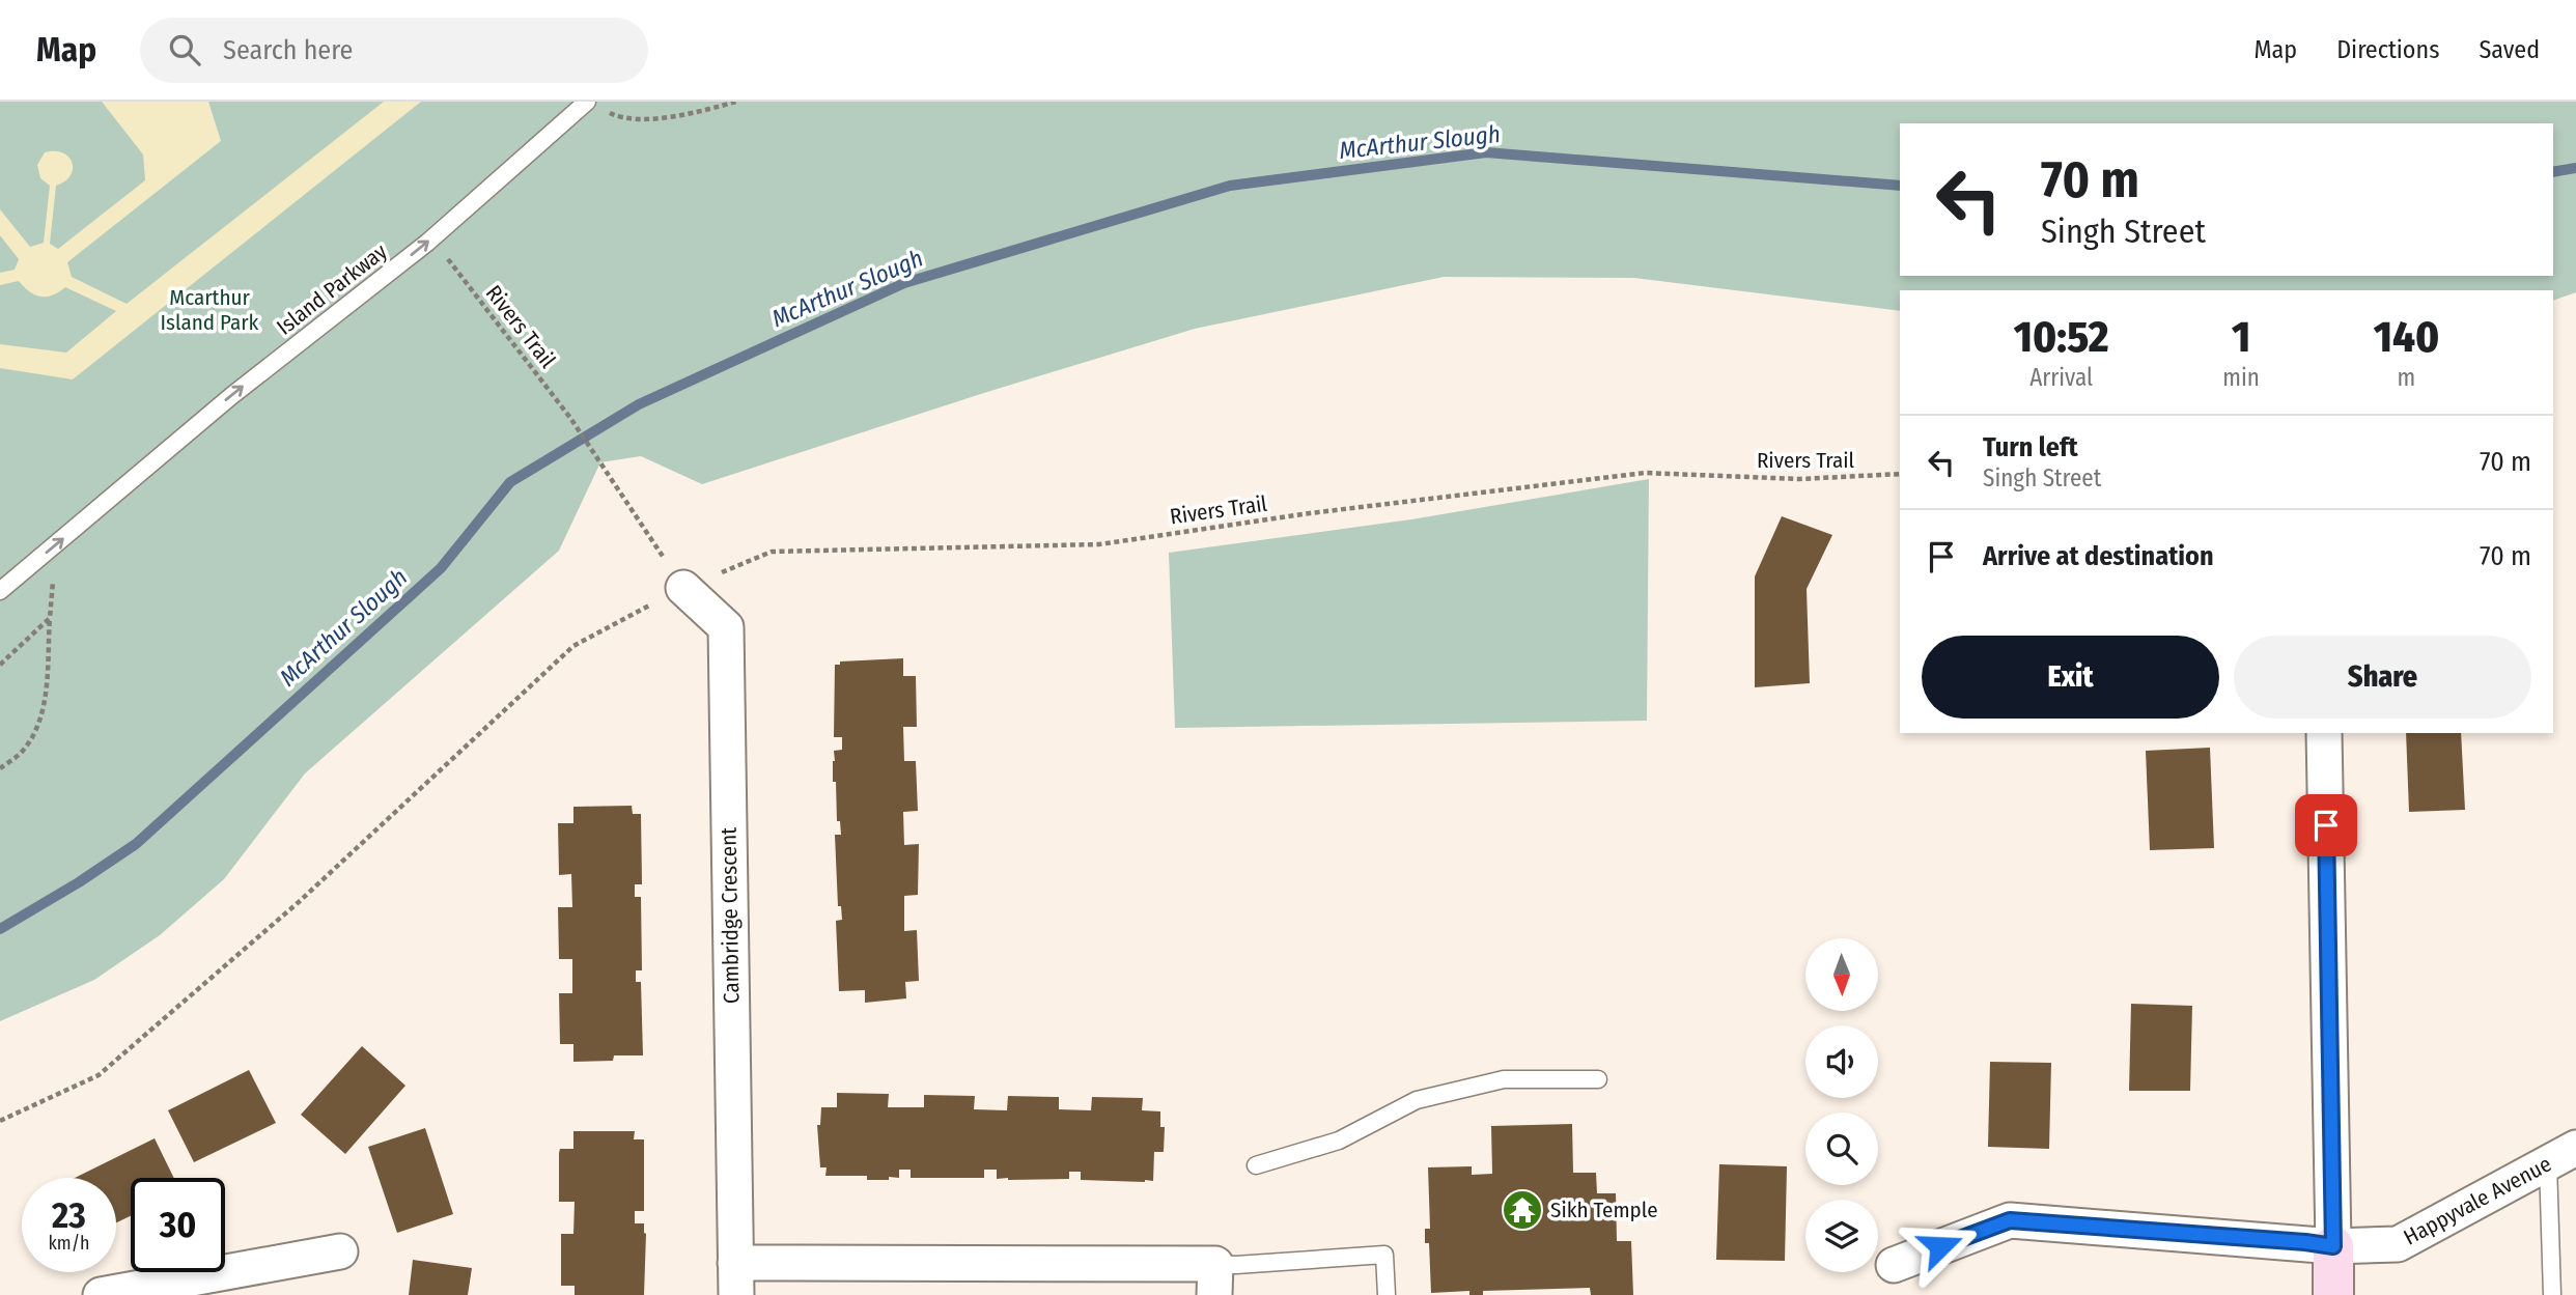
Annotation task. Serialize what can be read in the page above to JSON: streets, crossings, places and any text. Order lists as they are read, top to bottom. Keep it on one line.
{"streets":{"street":["Cambridge Crescent","Happyvale Avenue"],"lane":["Island Parkway"],"path":["Rivers Trail"]},"crossings":[["Rivers Trail","Cambridge Crescent"]],"one_way":["Island Parkway"],"water":["McArthur Slough"],"parks":["Mcarthur Island Park"],"places":{"temple":["Sikh Temple"]},"north":"bottom","page":{"header":"Map","search":"Search here","nav":["Map","Directions","Saved"],"turn":["70 m","Singh Street"],"eta":["10:52","Arrival","1","min","140","m"],"list":[{"name":"Turn left","note":"Singh Street","value":"70 m"},{"name":"Arrive at destination","value":"70 m"}],"buttons":["Exit","Share"],"speed":"23 km/h","limit":"30"}}
